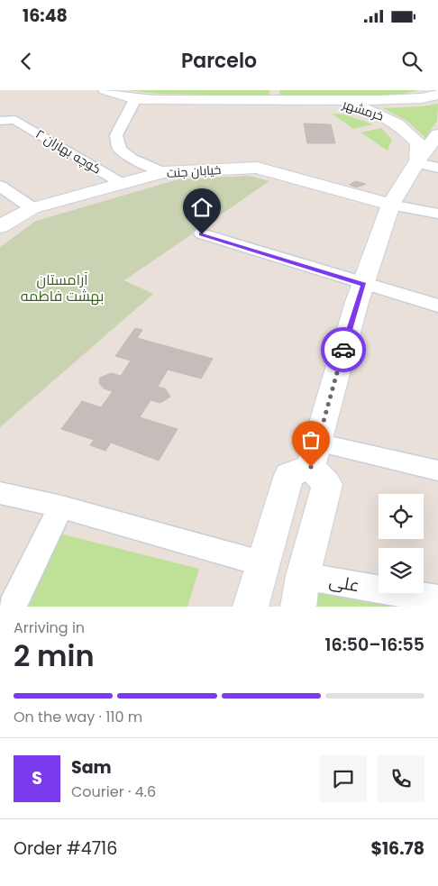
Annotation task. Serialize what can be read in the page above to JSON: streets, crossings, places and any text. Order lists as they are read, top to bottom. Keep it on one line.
{"streets":{"main road":["خرمشهر","خیابان جنت"],"street":["کوچه بهاران ۲","علی"]},"crossings":[["کوچه بهاران ۲","خیابان جنت"]],"parks":["آرامستان بهشت فاطمه"],"page":{"status":"16:48","header":"Parcelo","heading":["2 min","Arriving in","16:50–16:55"],"panel":["Sam","Courier · 4.6","Order #4716","$16.78"],"bar":"On the way · 110 m","round":"S"}}
